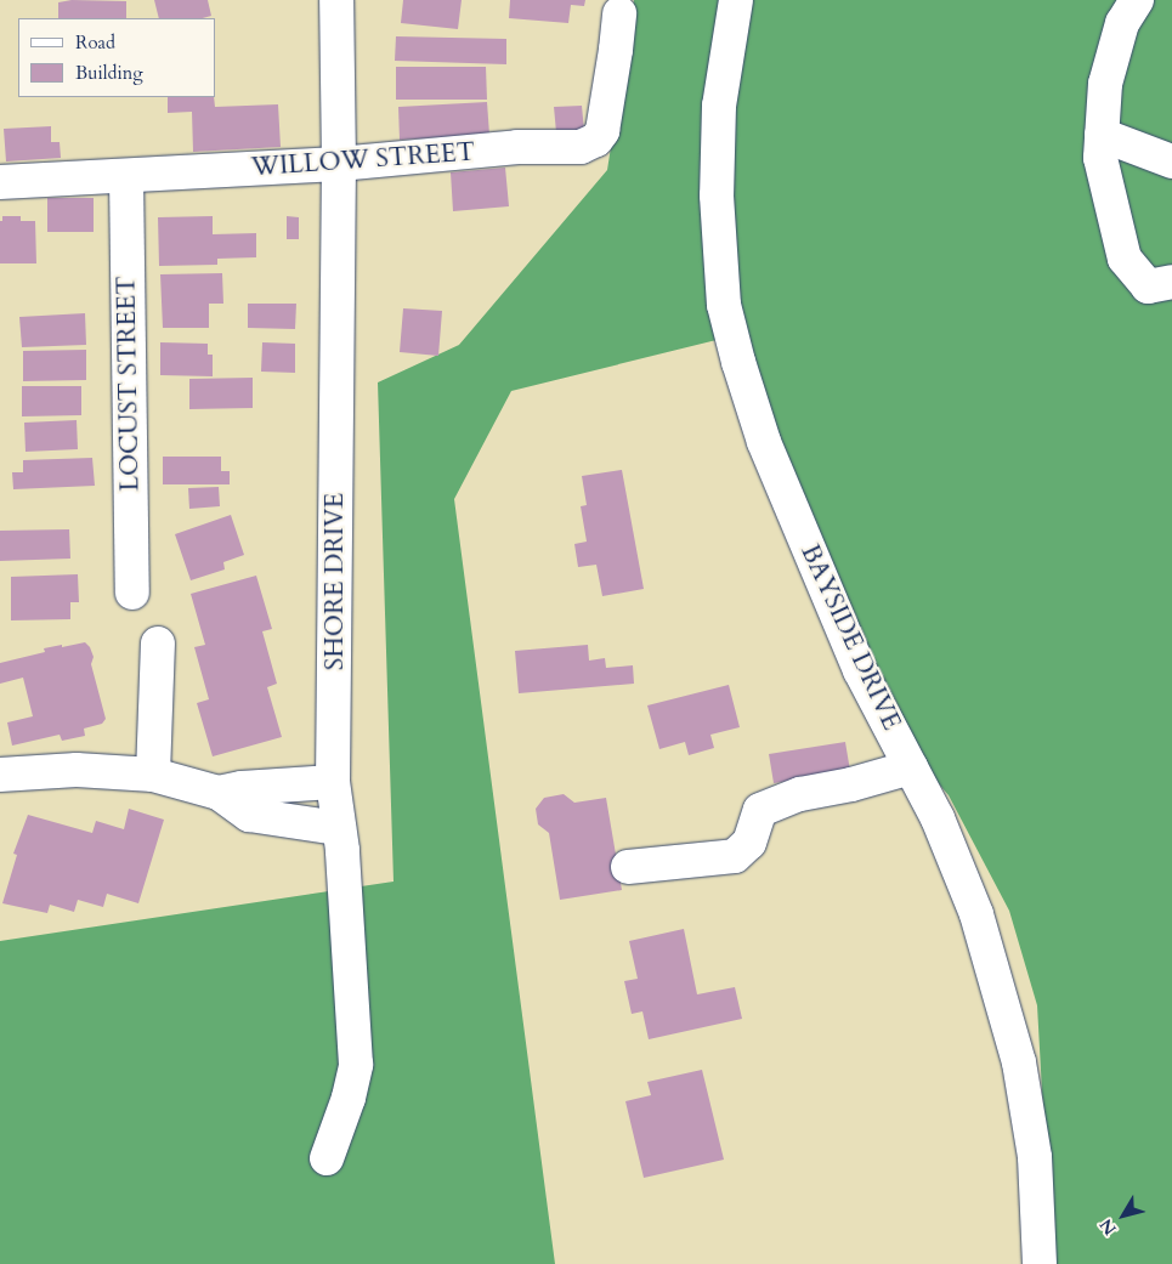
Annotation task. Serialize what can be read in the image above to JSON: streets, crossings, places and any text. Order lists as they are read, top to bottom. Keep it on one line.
{"streets":{"street":["WILLOW STREET","LOCUST STREET","SHORE DRIVE","BAYSIDE DRIVE"]},"crossings":[["WILLOW STREET","LOCUST STREET"],["WILLOW STREET","SHORE DRIVE"]],"legend":["Road","Building"],"north":"bottom left"}
